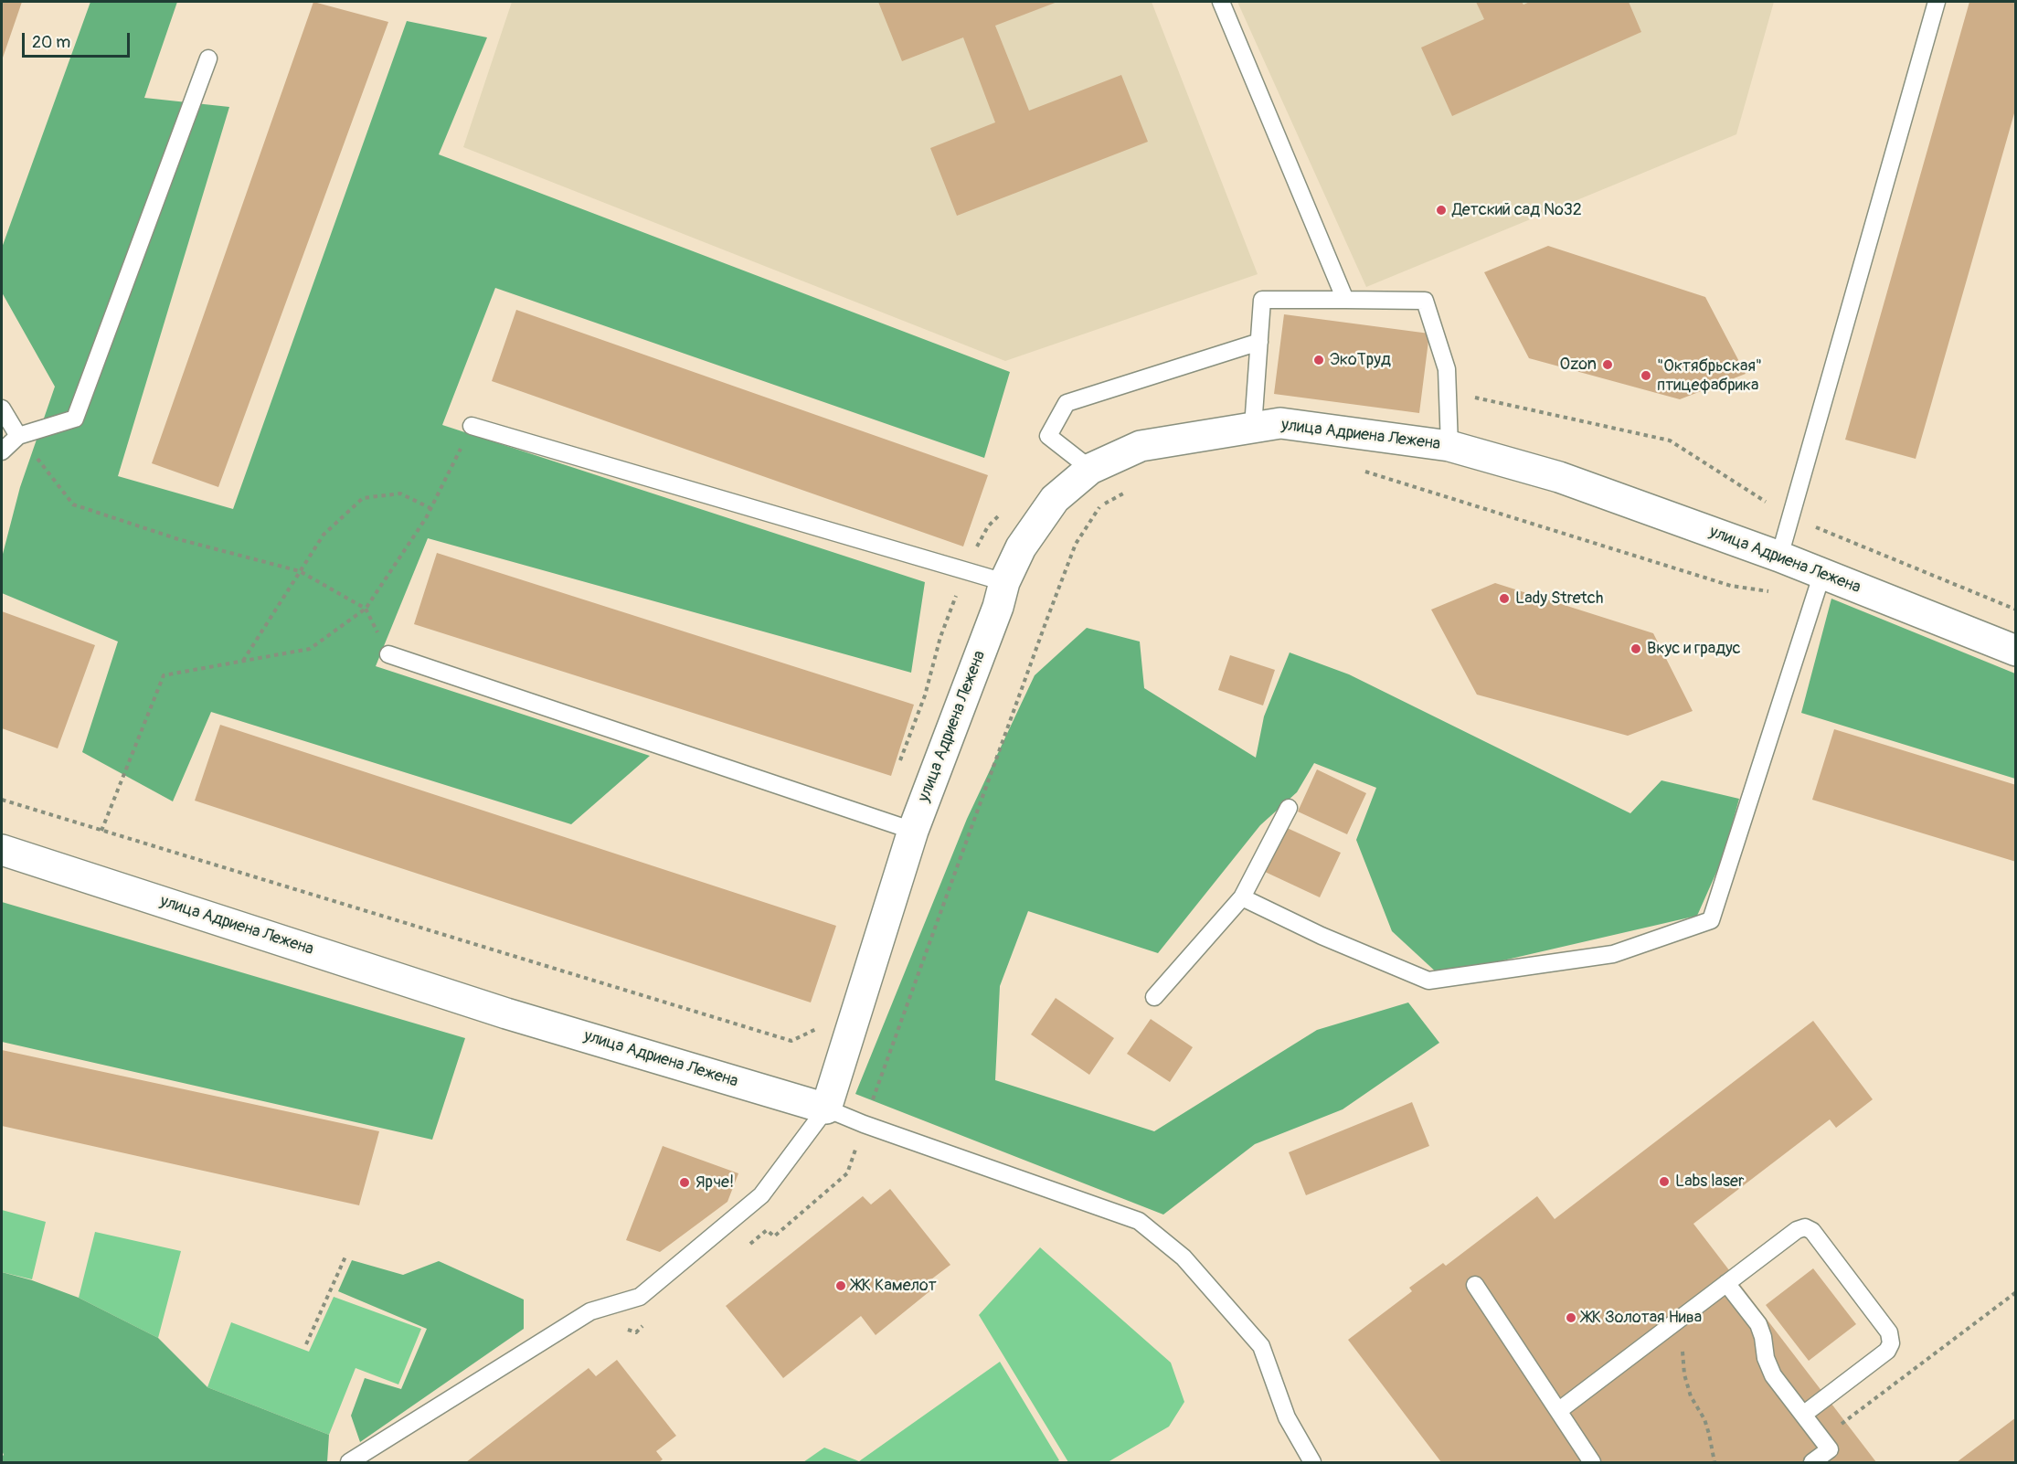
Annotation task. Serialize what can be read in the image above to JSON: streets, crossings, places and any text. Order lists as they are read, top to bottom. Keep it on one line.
{"streets":{"street":["улица Адриена Лежена"]},"places":["Детский сад №32","ЭкоТруд","Ozon","\"Октябрьская\" птицефабрика","Lady Stretch","Вкус и градус","Labs laser","Ярче!","ЖК Камелот","ЖК Золотая Нива"],"scale_bar":"20 m"}
